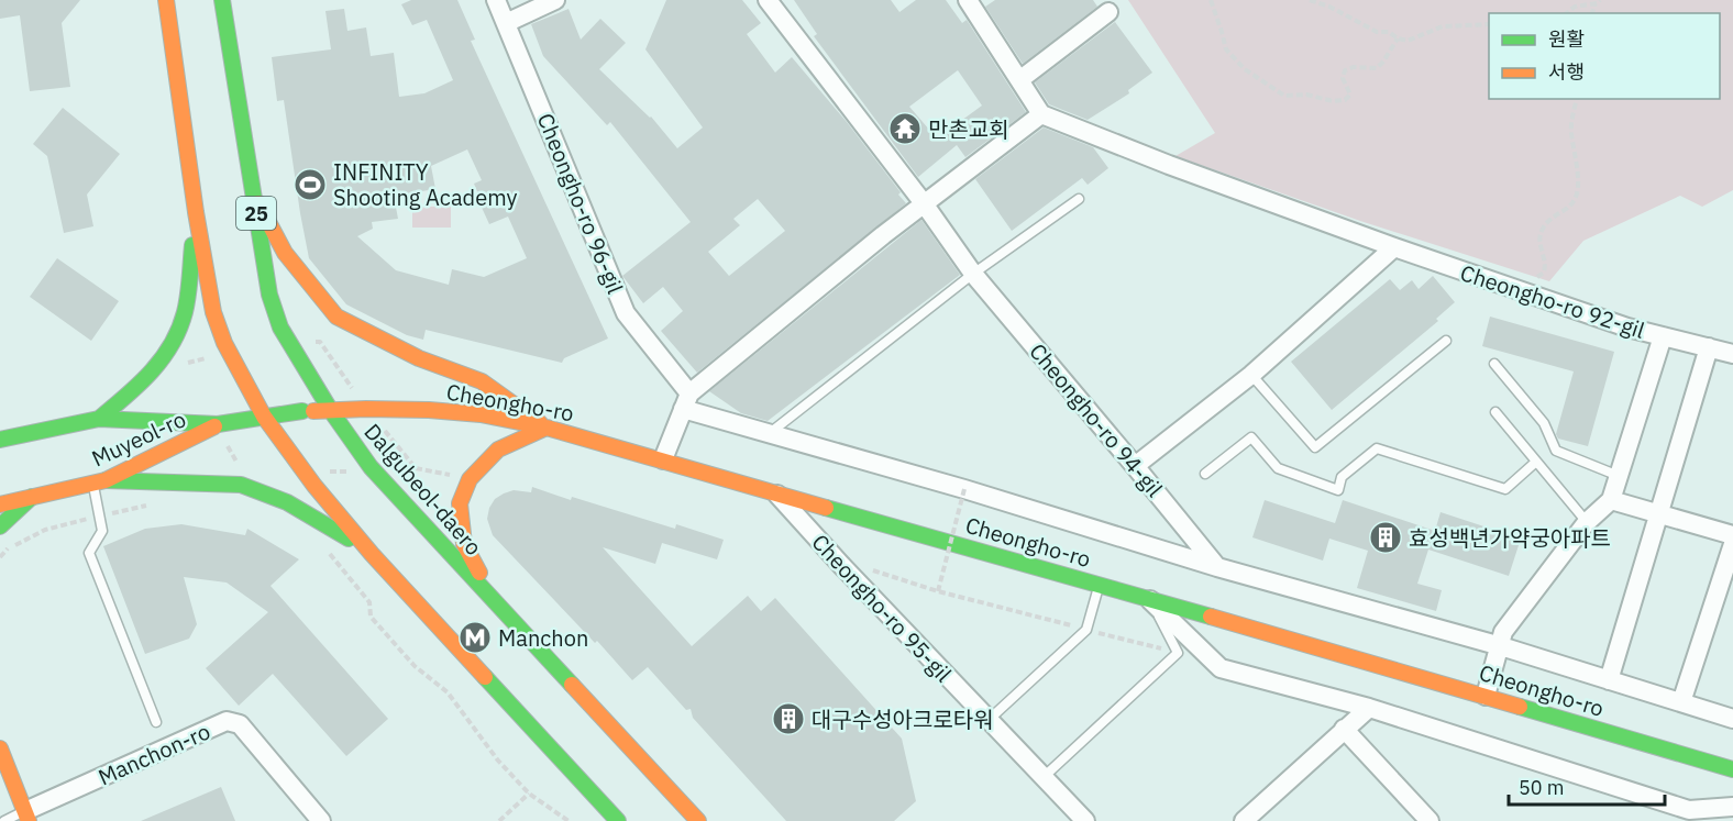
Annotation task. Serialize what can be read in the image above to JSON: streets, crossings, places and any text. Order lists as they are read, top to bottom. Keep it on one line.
{"streets":{"main road":["25","Cheongho-ro","Muyeol-ro","Dalgubeol-daero"],"street":["Cheongho-ro 96-gil","Cheongho-ro 92-gil","Cheongho-ro 94-gil","Cheongho-ro 95-gil","Manchon-ro"]},"crossings":[["Cheongho-ro","Muyeol-ro"],["Cheongho-ro","Dalgubeol-daero"],["Cheongho-ro","Cheongho-ro 95-gil"]],"places":{"temple":["만촌교회"],"sports":["INFINITY Shooting Academy"],"building":["효성백년가약궁아파트","대구수성아크로타워"],"metro station":["Manchon"]},"legend":["원활","서행"],"scale_bar":"50 m"}
